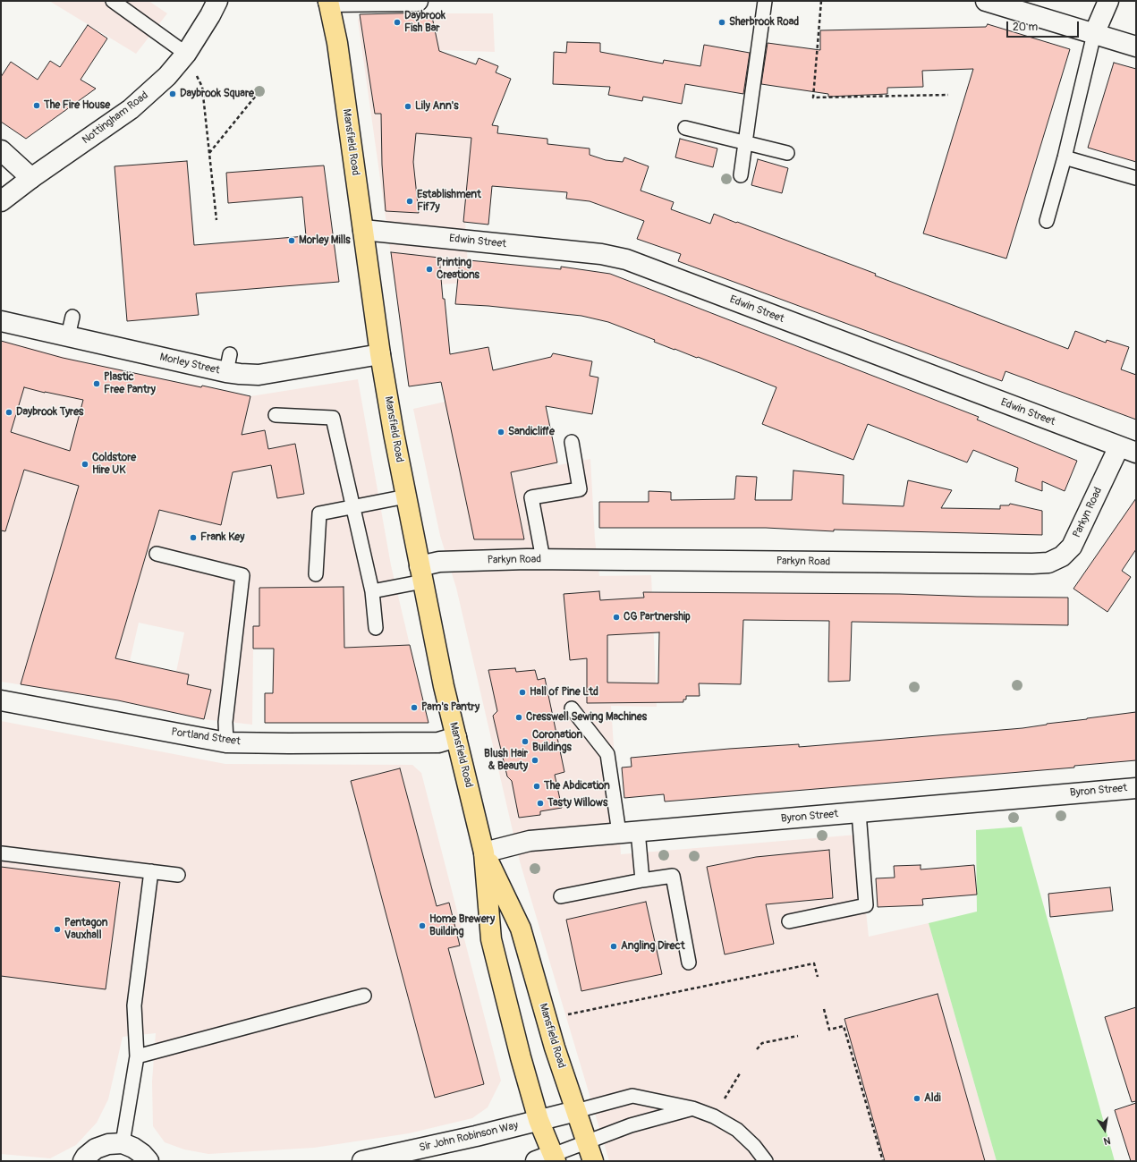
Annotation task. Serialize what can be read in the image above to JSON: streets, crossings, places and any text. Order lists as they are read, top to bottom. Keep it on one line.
{"streets":{"highway":["Mansfield Road"],"street":["Nottingham Road","Edwin Street","Morley Street","Parkyn Road","Portland Street","Byron Street","Sir John Robinson Way"]},"crossings":[["Mansfield Road","Edwin Street"],["Mansfield Road","Morley Street"],["Mansfield Road","Parkyn Road"],["Mansfield Road","Portland Street"],["Mansfield Road","Byron Street"],["Mansfield Road","Sir John Robinson Way"],["Edwin Street","Parkyn Road"]],"places":["Daybrook Fish Bar","Sherbrook Road","Daybrook Square","The Fire House","Lily Ann's","Establishment Fif7y","Morley Mills","Printing Creations","Plastic Free Pantry","Daybrook Tyres","Sandicliffe","Coldstore Hire UK","Frank Key","CG Partnership","Hall of Pine Ltd","Pam's Pantry","Cresswell Sewing Machines","Coronation Buildings","Blush Hair & Beauty","The Abdication","Tasty Willows","Home Brewery Building","Pentagon Vauxhall","Angling Direct","Aldi"],"scale_bar":"20 m","north":"bottom"}
